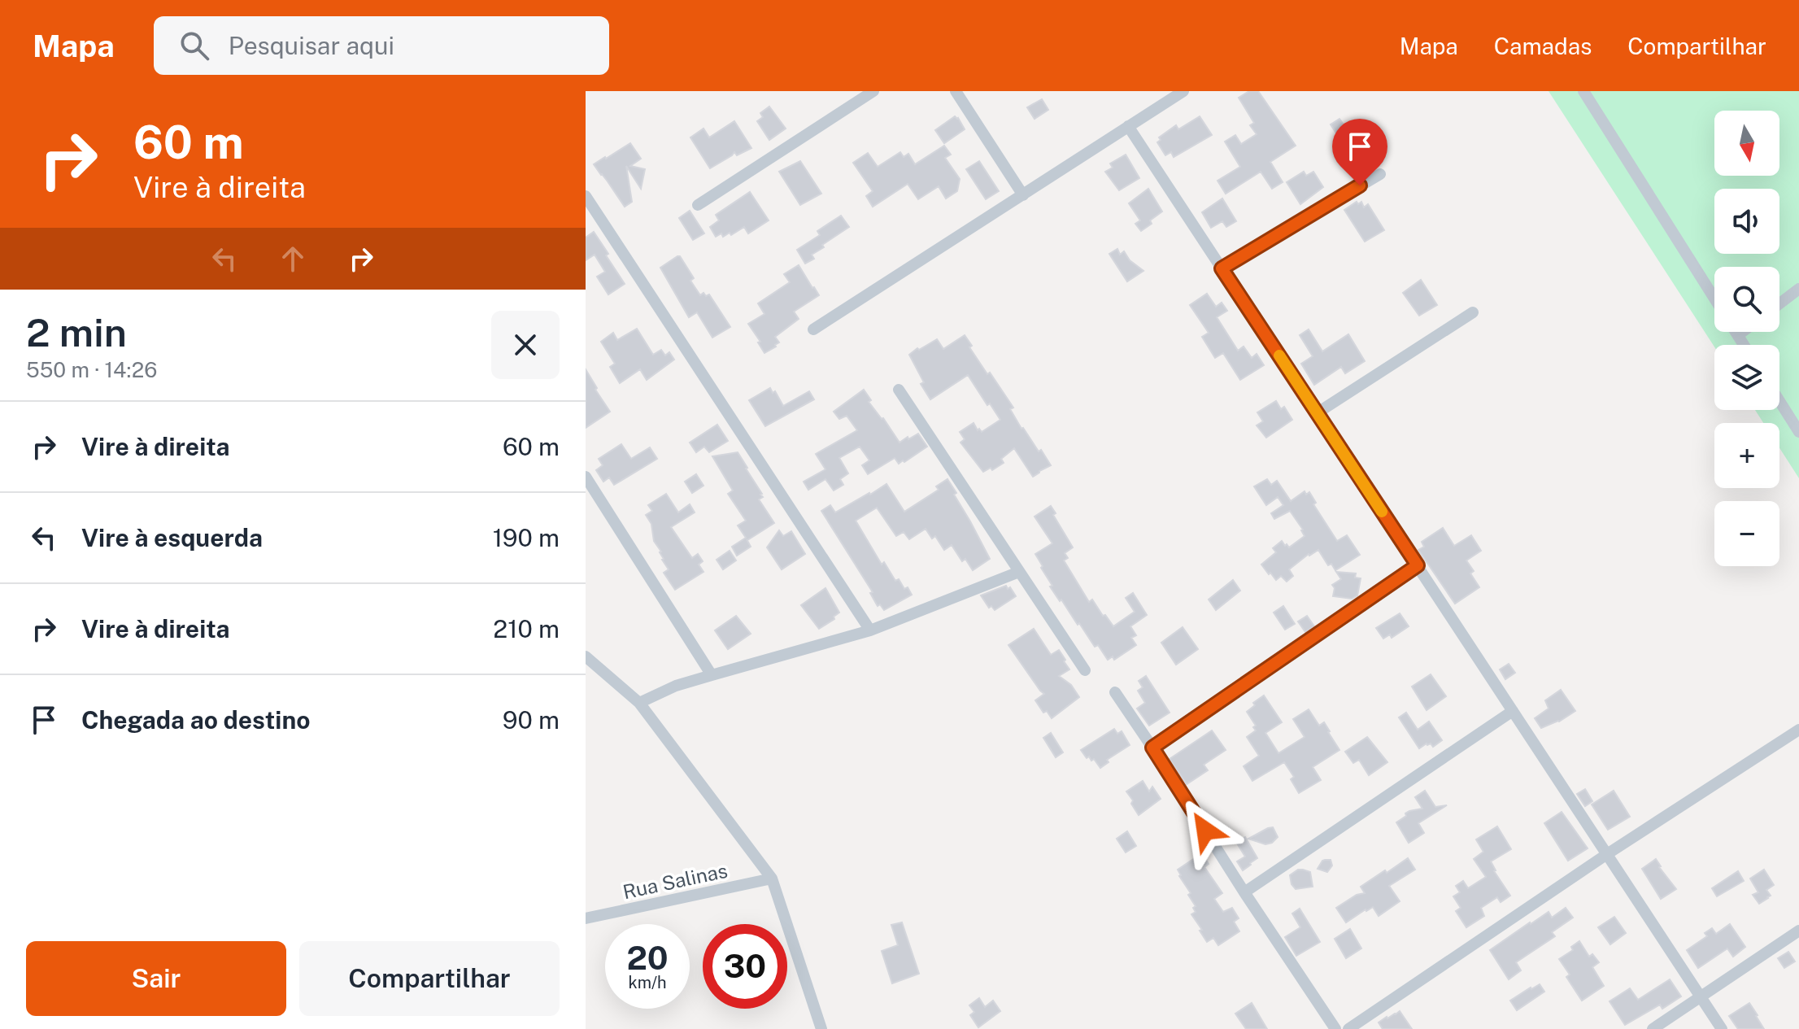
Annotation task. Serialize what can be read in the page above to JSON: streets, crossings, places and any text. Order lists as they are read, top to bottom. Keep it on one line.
{"streets":{"street":["Rua Salinas"]},"north":"bottom","page":{"header":"Mapa","search":"Pesquisar aqui","nav":["Mapa","Camadas","Compartilhar"],"turn":["60 m","Vire à direita"],"map_buttons":["+","−"],"heading":["2 min","550 m · 14:26"],"list":[{"name":"Vire à direita","value":"60 m"},{"name":"Vire à esquerda","value":"190 m"},{"name":"Vire à direita","value":"210 m"},{"name":"Chegada ao destino","value":"90 m"}],"speed":"20 km/h","limit":"30","buttons":["Sair","Compartilhar"]}}
